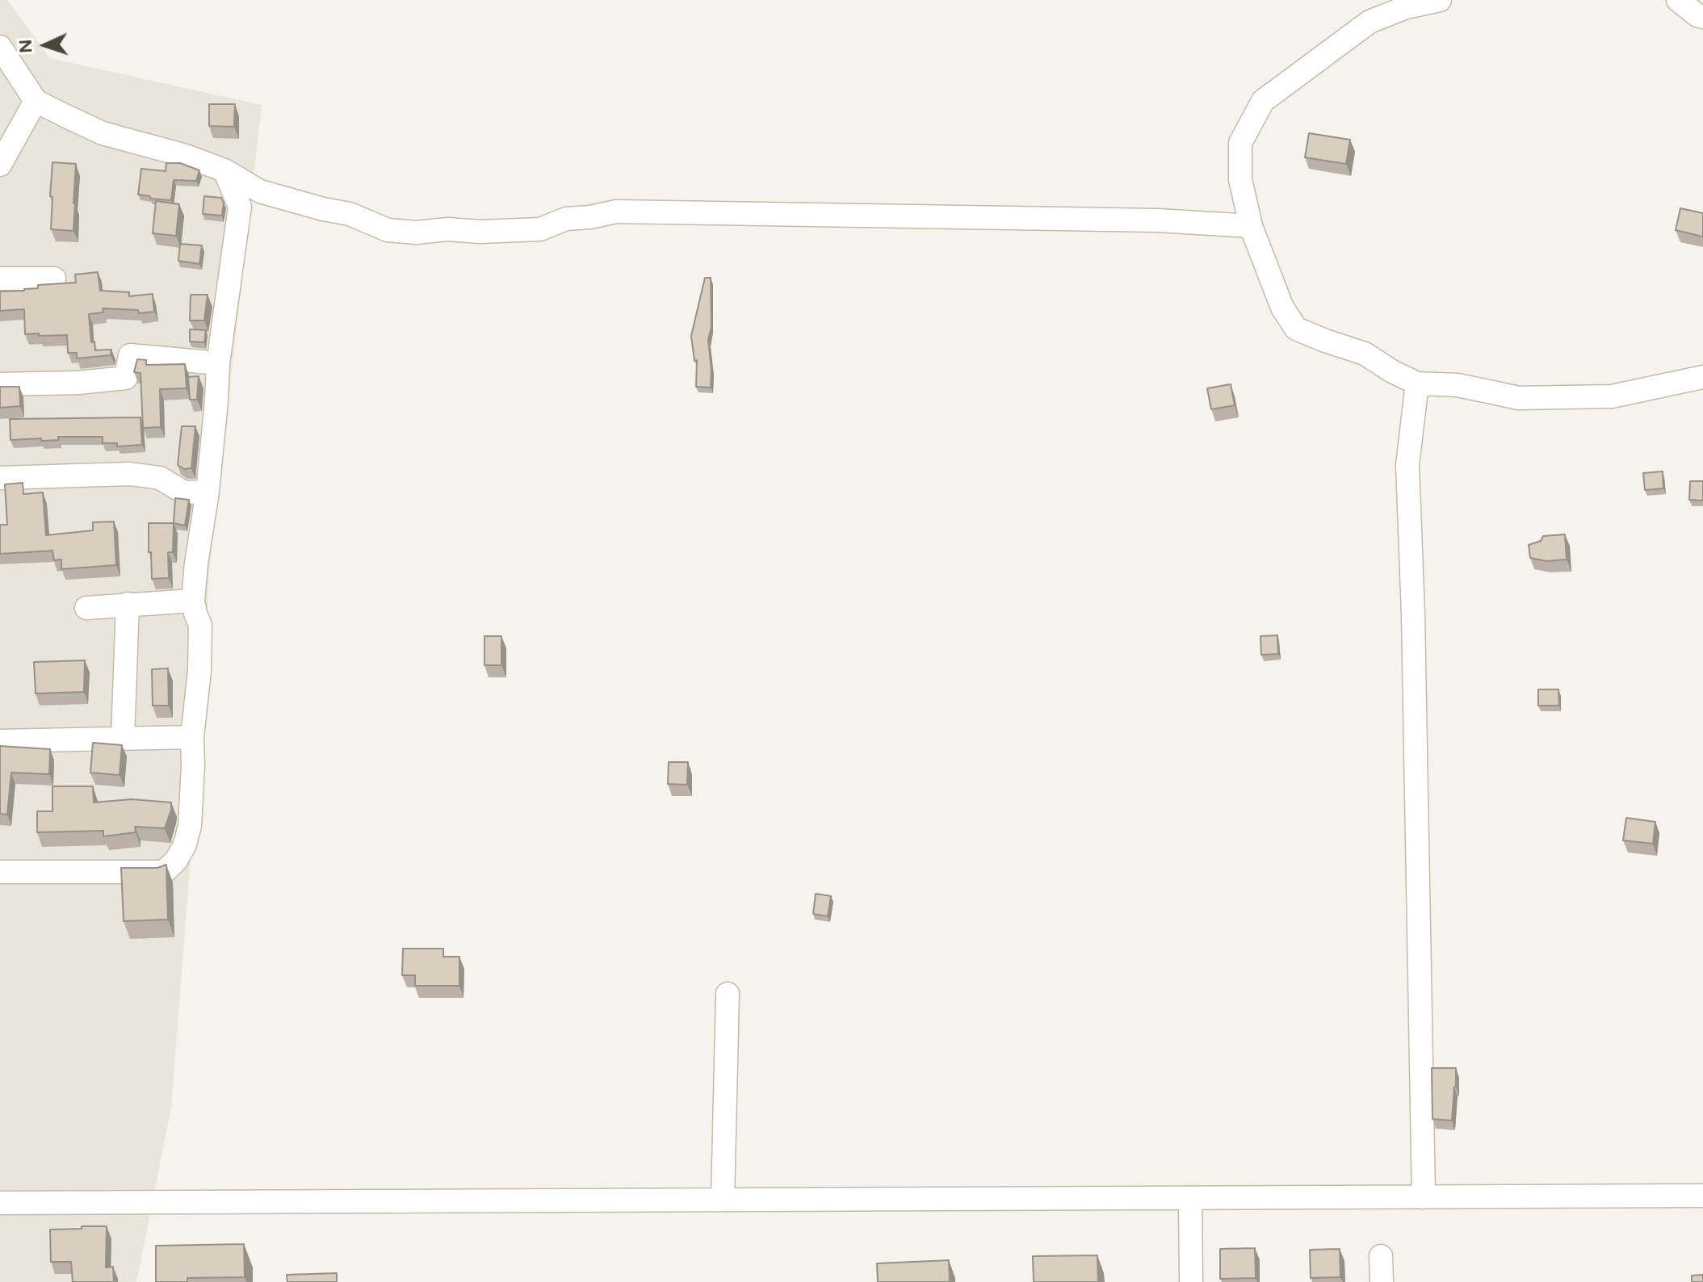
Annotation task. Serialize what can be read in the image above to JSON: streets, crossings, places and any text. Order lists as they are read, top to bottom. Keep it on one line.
{"north":"left"}
